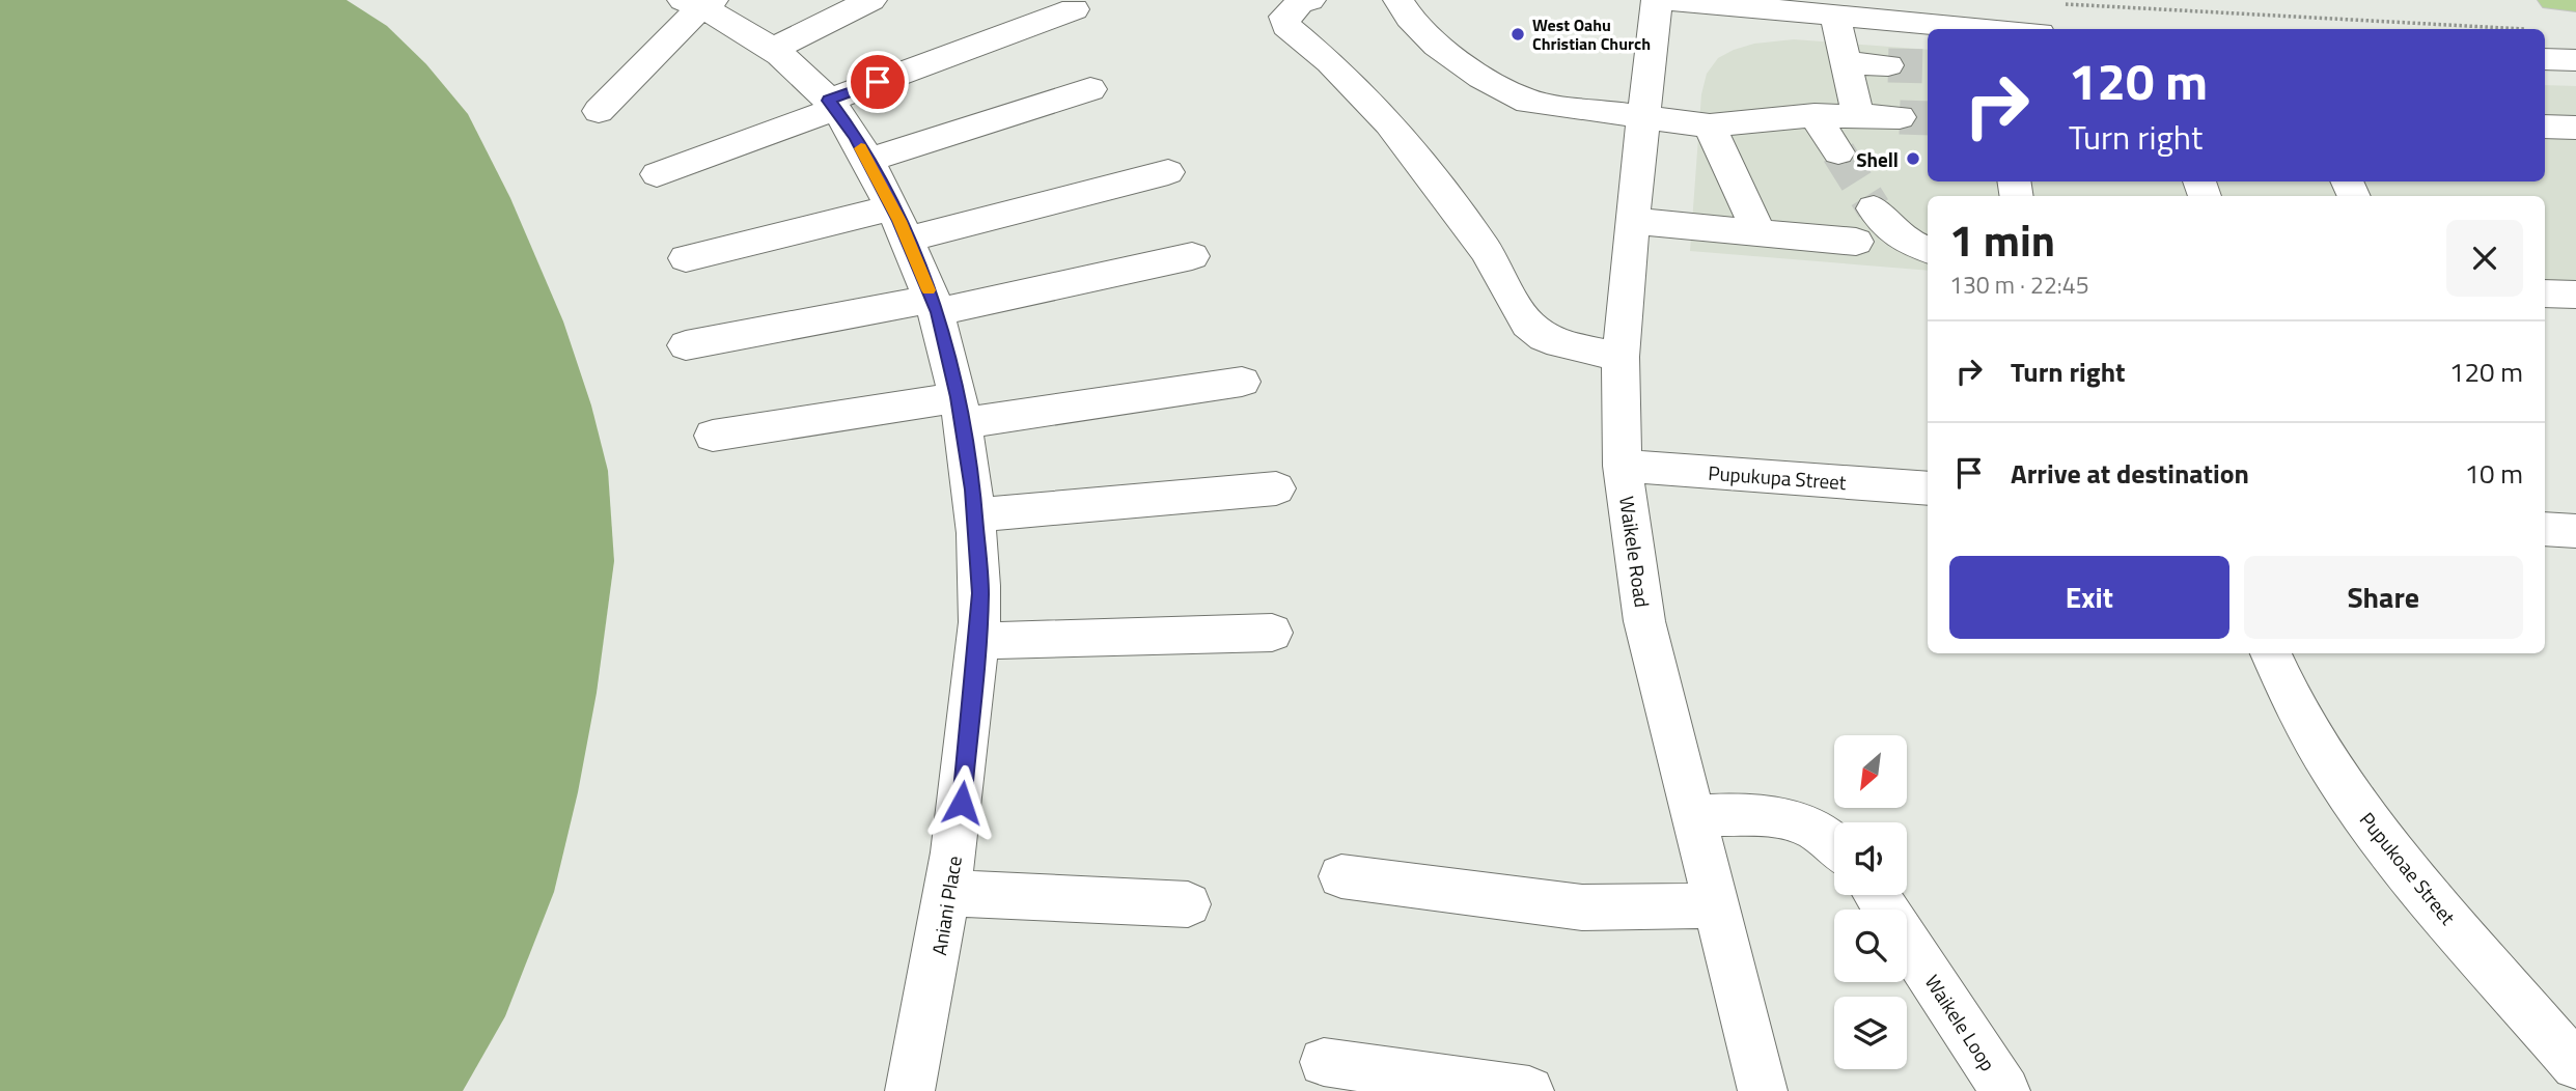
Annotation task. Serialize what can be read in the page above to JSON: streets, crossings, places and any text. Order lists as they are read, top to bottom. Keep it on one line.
{"streets":{"street":["Pupukupa Street","Waikele Road","Pupukoae Street","Aniani Place","Waikele Loop"]},"crossings":[["Pupukupa Street","Waikele Road"]],"places":["West Oahu Christian Church","Shell"],"north":"bottom left","page":{"turn":["120 m","Turn right"],"heading":["1 min","130 m · 22:45"],"list":[{"name":"Turn right","value":"120 m"},{"name":"Arrive at destination","value":"10 m"}],"buttons":["Exit","Share"]}}
